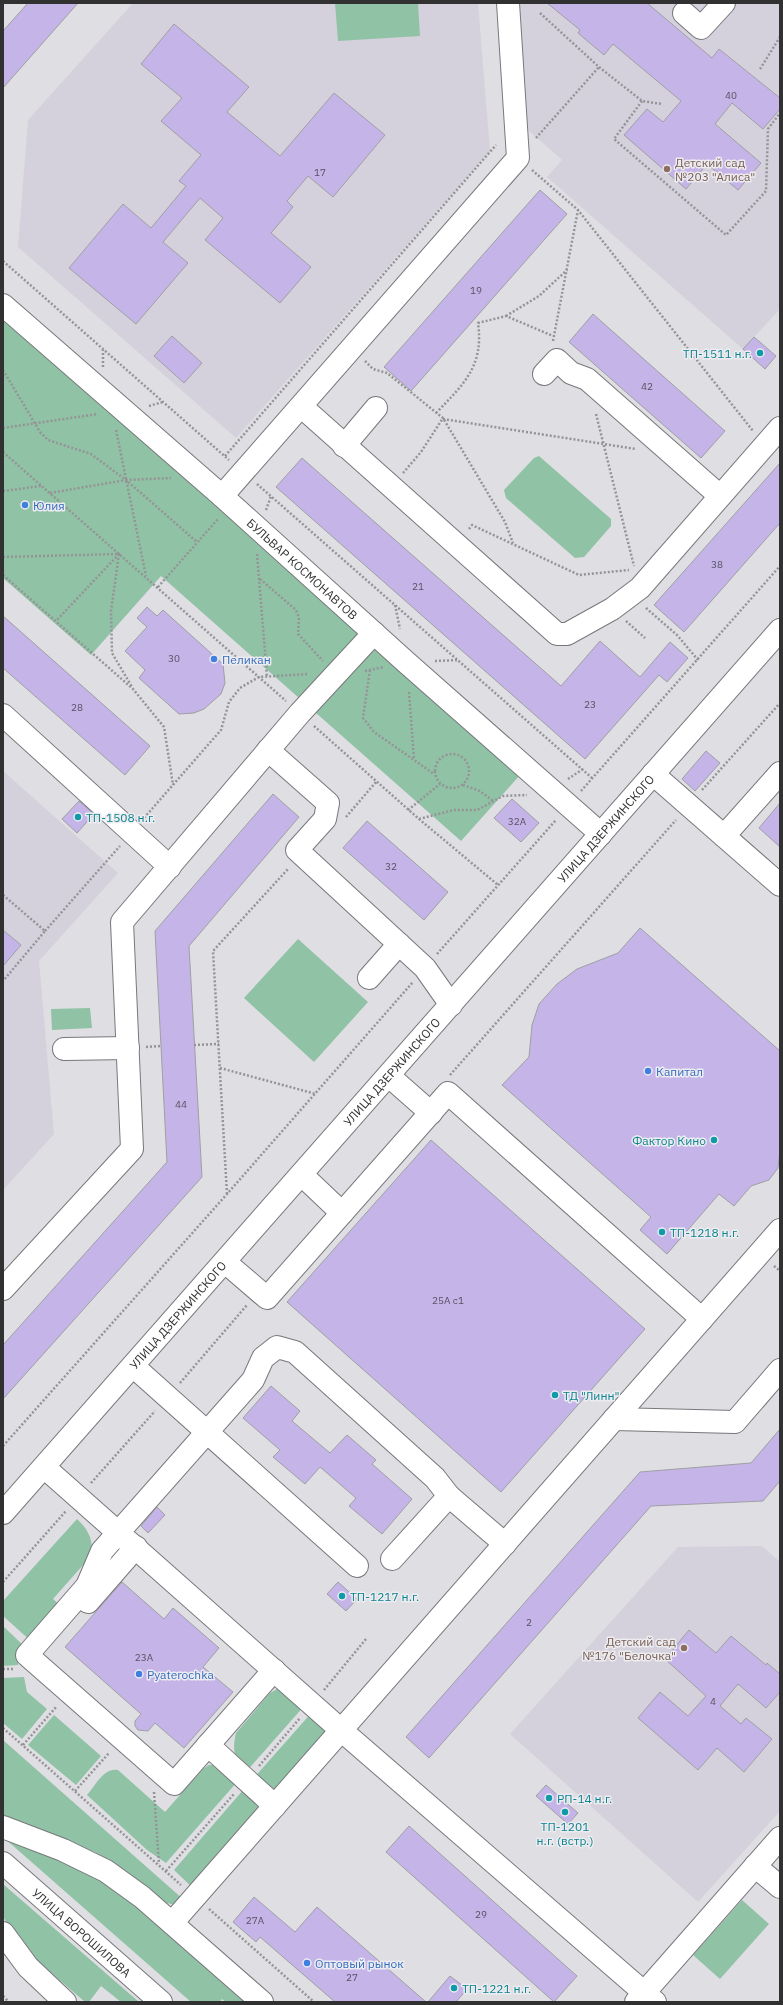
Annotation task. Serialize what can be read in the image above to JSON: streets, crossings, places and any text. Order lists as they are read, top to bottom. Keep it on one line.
{"streets":{"street":["БУЛЬВАР КОСМОНАВТОВ","УЛИЦА ДЗЕРЖИНСКОГО","УЛИЦА ВОРОШИЛОВА"]},"crossings":[["БУЛЬВАР КОСМОНАВТОВ","УЛИЦА ДЗЕРЖИНСКОГО"]],"places":["Детский сад №203 \"Алиса\"","ТП-1511 н.г.","Юлия","Пеликан","ТП-1508 н.г.","Капитал","Фактор Кино","ТП-1218 н.г.","ТД \"Линн\"","ТП-1217 н.г.","Детский сад №176 \"Белочка\"","Pyaterochka","РП-14 н.г.","ТП-1201 н.г. (встр.)","Оптовый рынок","ТП-1221 н.г."],"house_numbers":["40","17","19","42","38","21","30","23","28","32А","32","44","25А с1","2","23А","4","29","27А","27"]}
